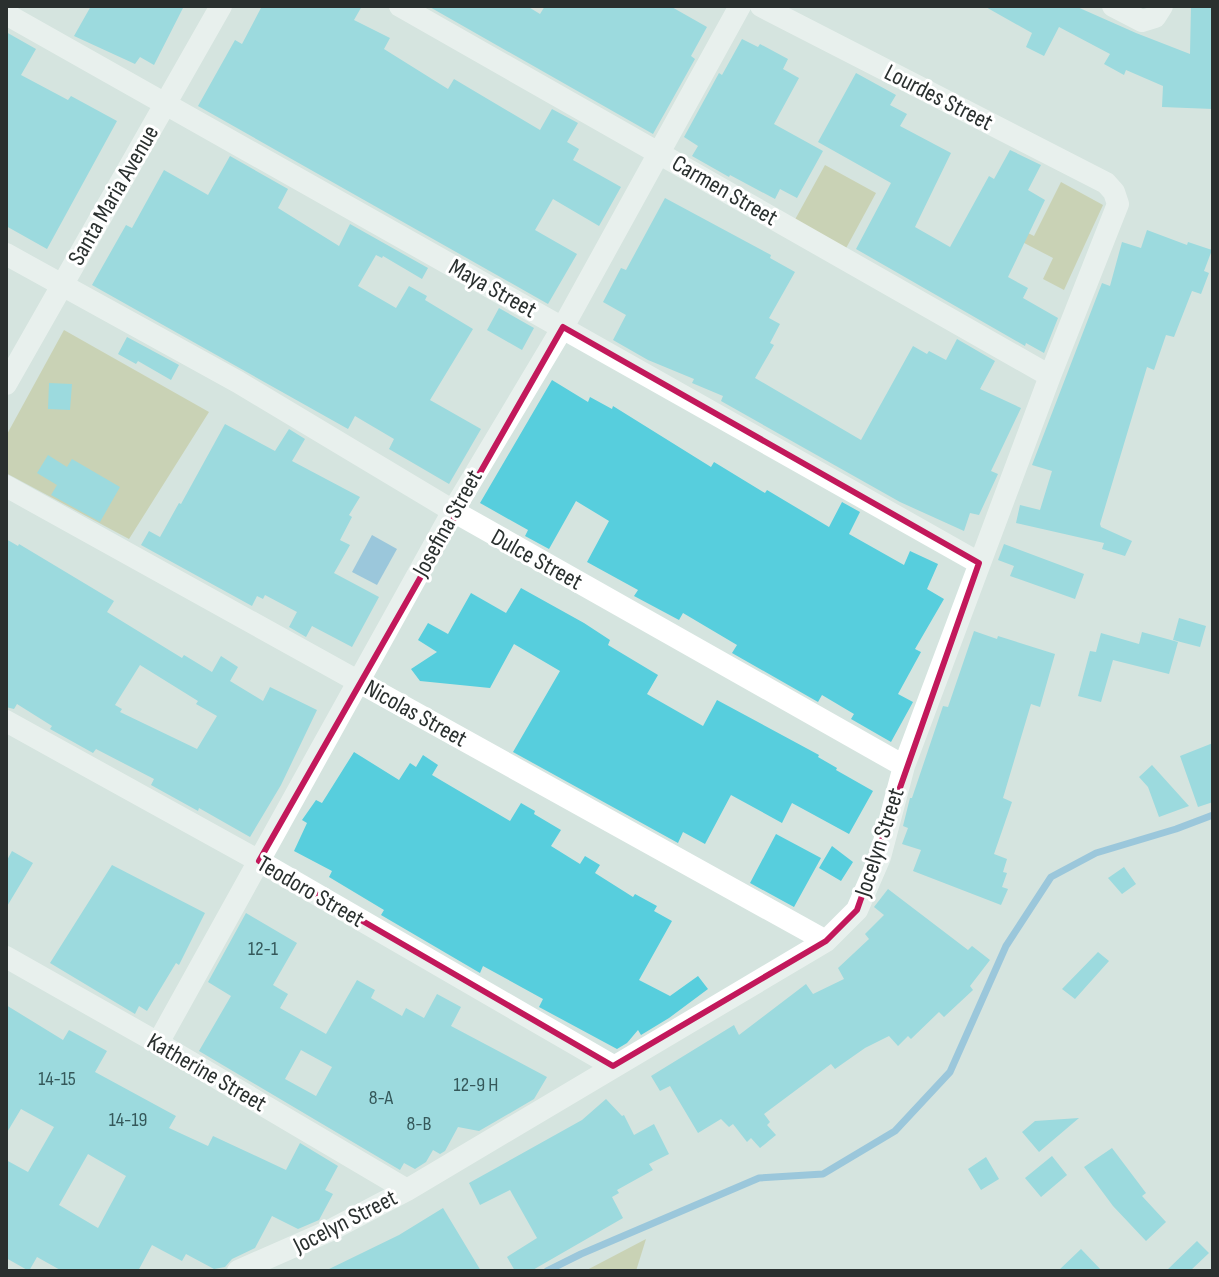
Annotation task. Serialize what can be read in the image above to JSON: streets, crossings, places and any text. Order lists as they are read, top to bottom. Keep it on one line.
{"streets":{"street":["Lourdes Street","Carmen Street","Santa Maria Avenue","Maya Street","Josefina Street","Dulce Street","Nicolas Street","Jocelyn Street","Teodoro Street","Katherine Street"]},"crossings":[["Lourdes Street","Jocelyn Street"],["Carmen Street","Josefina Street"],["Carmen Street","Jocelyn Street"],["Santa Maria Avenue","Maya Street"],["Santa Maria Avenue","Dulce Street"],["Maya Street","Josefina Street"],["Maya Street","Jocelyn Street"],["Josefina Street","Dulce Street"],["Josefina Street","Nicolas Street"],["Josefina Street","Teodoro Street"],["Josefina Street","Katherine Street"],["Dulce Street","Jocelyn Street"],["Nicolas Street","Jocelyn Street"],["Jocelyn Street","Teodoro Street"],["Jocelyn Street","Katherine Street"]],"house_numbers":["12-1","14-15","12-9 H","8-A","14-19","8-B"]}
